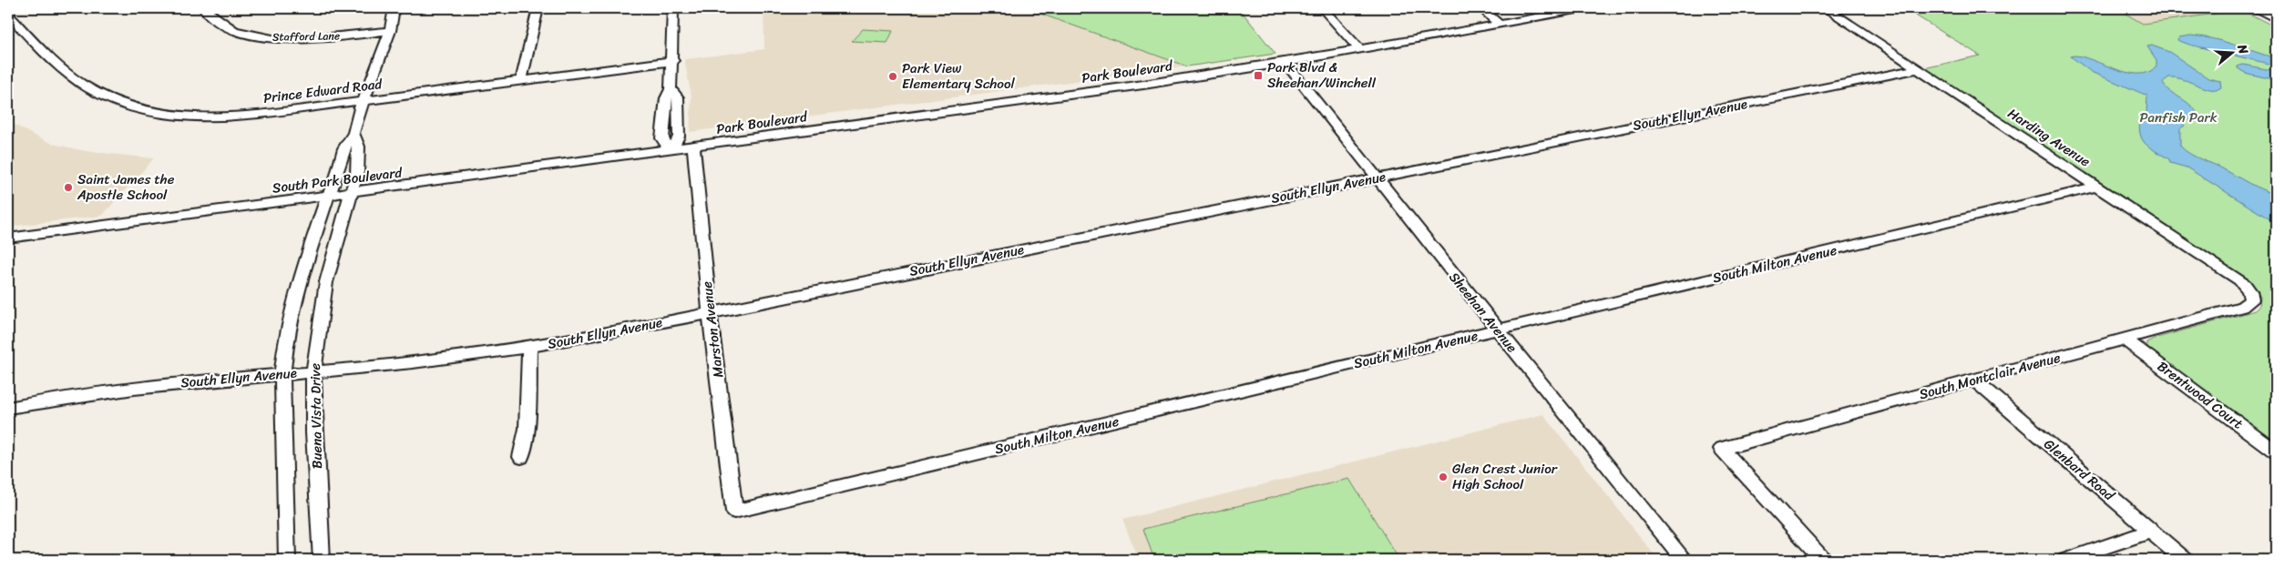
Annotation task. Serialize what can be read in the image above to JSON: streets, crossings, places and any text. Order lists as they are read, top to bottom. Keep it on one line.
{"streets":{"street":["Stafford Lane","Park Boulevard","Prince Edward Road","South Ellyn Avenue","Harding Avenue","South Park Boulevard","South Milton Avenue","Sheehan Avenue","Marston Avenue","South Montclair Avenue","Brentwood Court","Buena Vista Drive","Glenbard Road"]},"crossings":[["Park Boulevard","South Park Boulevard"],["Park Boulevard","Sheehan Avenue"],["Park Boulevard","Marston Avenue"],["South Ellyn Avenue","Harding Avenue"],["South Ellyn Avenue","Sheehan Avenue"],["South Ellyn Avenue","Marston Avenue"],["South Ellyn Avenue","Buena Vista Drive"],["Harding Avenue","South Milton Avenue"],["Harding Avenue","South Montclair Avenue"],["South Park Boulevard","Buena Vista Drive"],["South Milton Avenue","Sheehan Avenue"],["South Milton Avenue","Marston Avenue"],["South Montclair Avenue","Brentwood Court"],["South Montclair Avenue","Glenbard Road"]],"parks":["Panfish Park"],"places":{"transit":["Park Blvd & Sheehan/Winchell"],"other":["Park View Elementary School","Saint James the Apostle School","Glen Crest Junior High School"]},"north":"right"}
